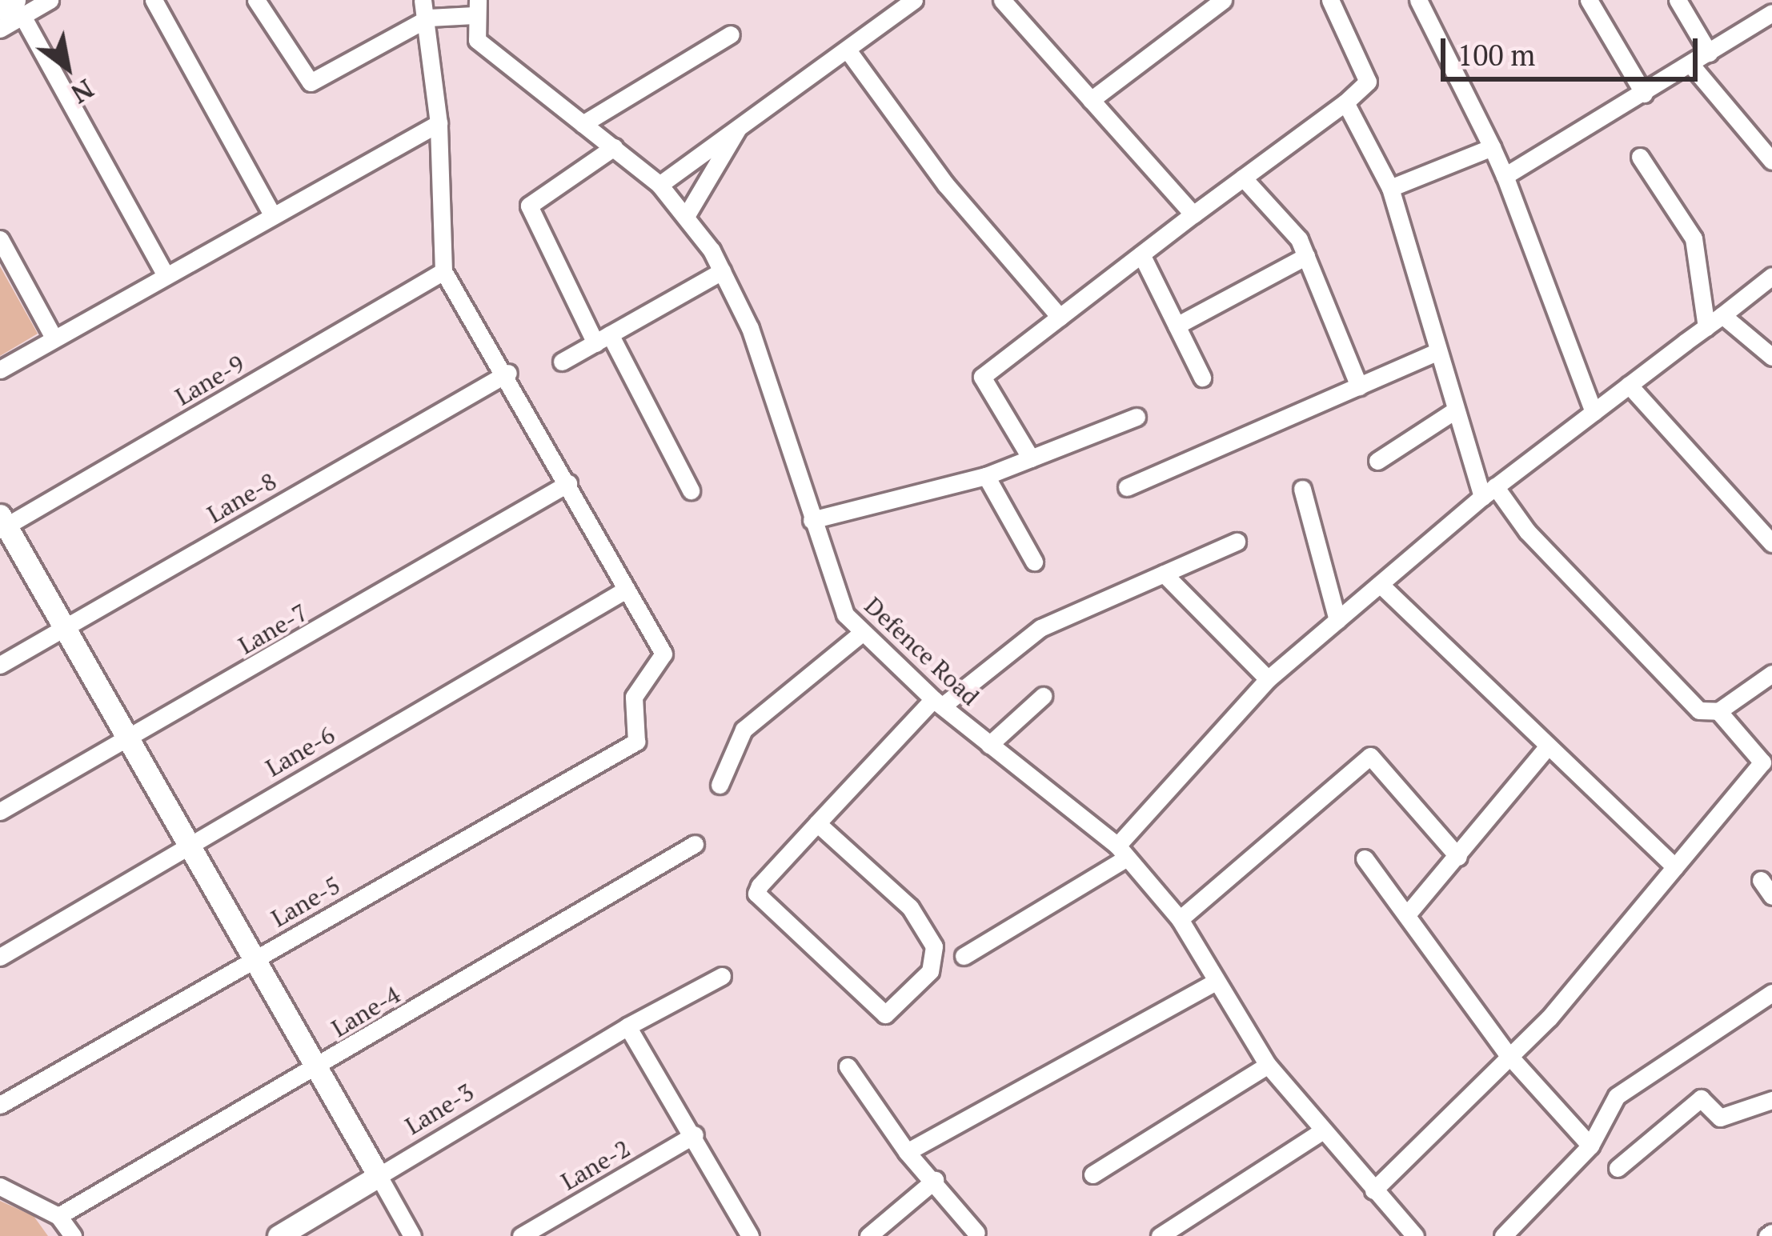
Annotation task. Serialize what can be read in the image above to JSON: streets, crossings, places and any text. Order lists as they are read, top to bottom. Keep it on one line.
{"streets":{"street":["Lane-9","Lane-8","Lane-7","Defence Road","Lane-6","Lane-5","Lane-4","Lane-3","Lane-2"]},"crossings":[["Lane-6","Lane-5"]],"scale_bar":"100 m","north":"bottom right"}
